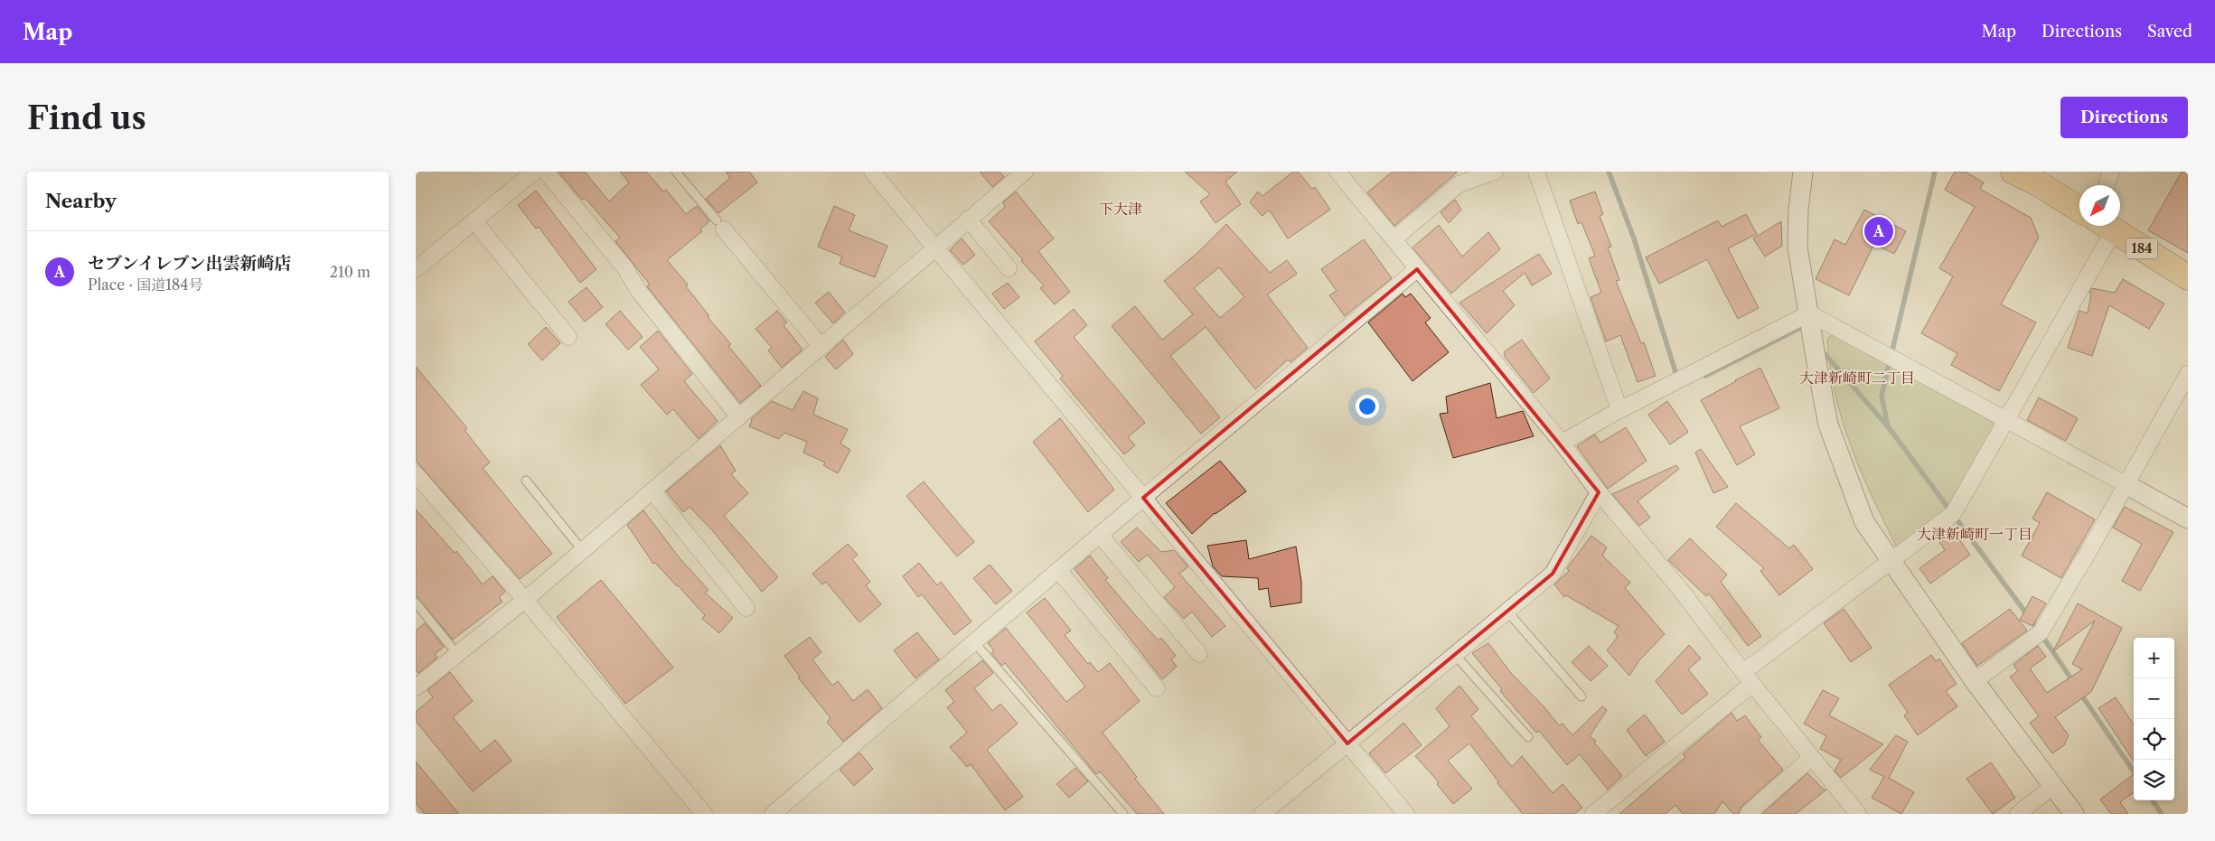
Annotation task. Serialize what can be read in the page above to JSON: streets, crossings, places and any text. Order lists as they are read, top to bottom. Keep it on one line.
{"streets":{"highway":["184"]},"districts":["下大津","大津新崎町二丁目","大津新崎町一丁目"],"north":"bottom left","page":{"header":"Map","nav":["Map","Directions","Saved"],"buttons":"Directions","title":"Find us","heading":"Nearby","pins":"A","list":[{"mark":"A","name":"セブンイレブン出雲新崎店","note":"Place · 国道184号","value":"210 m"}],"map_buttons":["+","−"]}}
